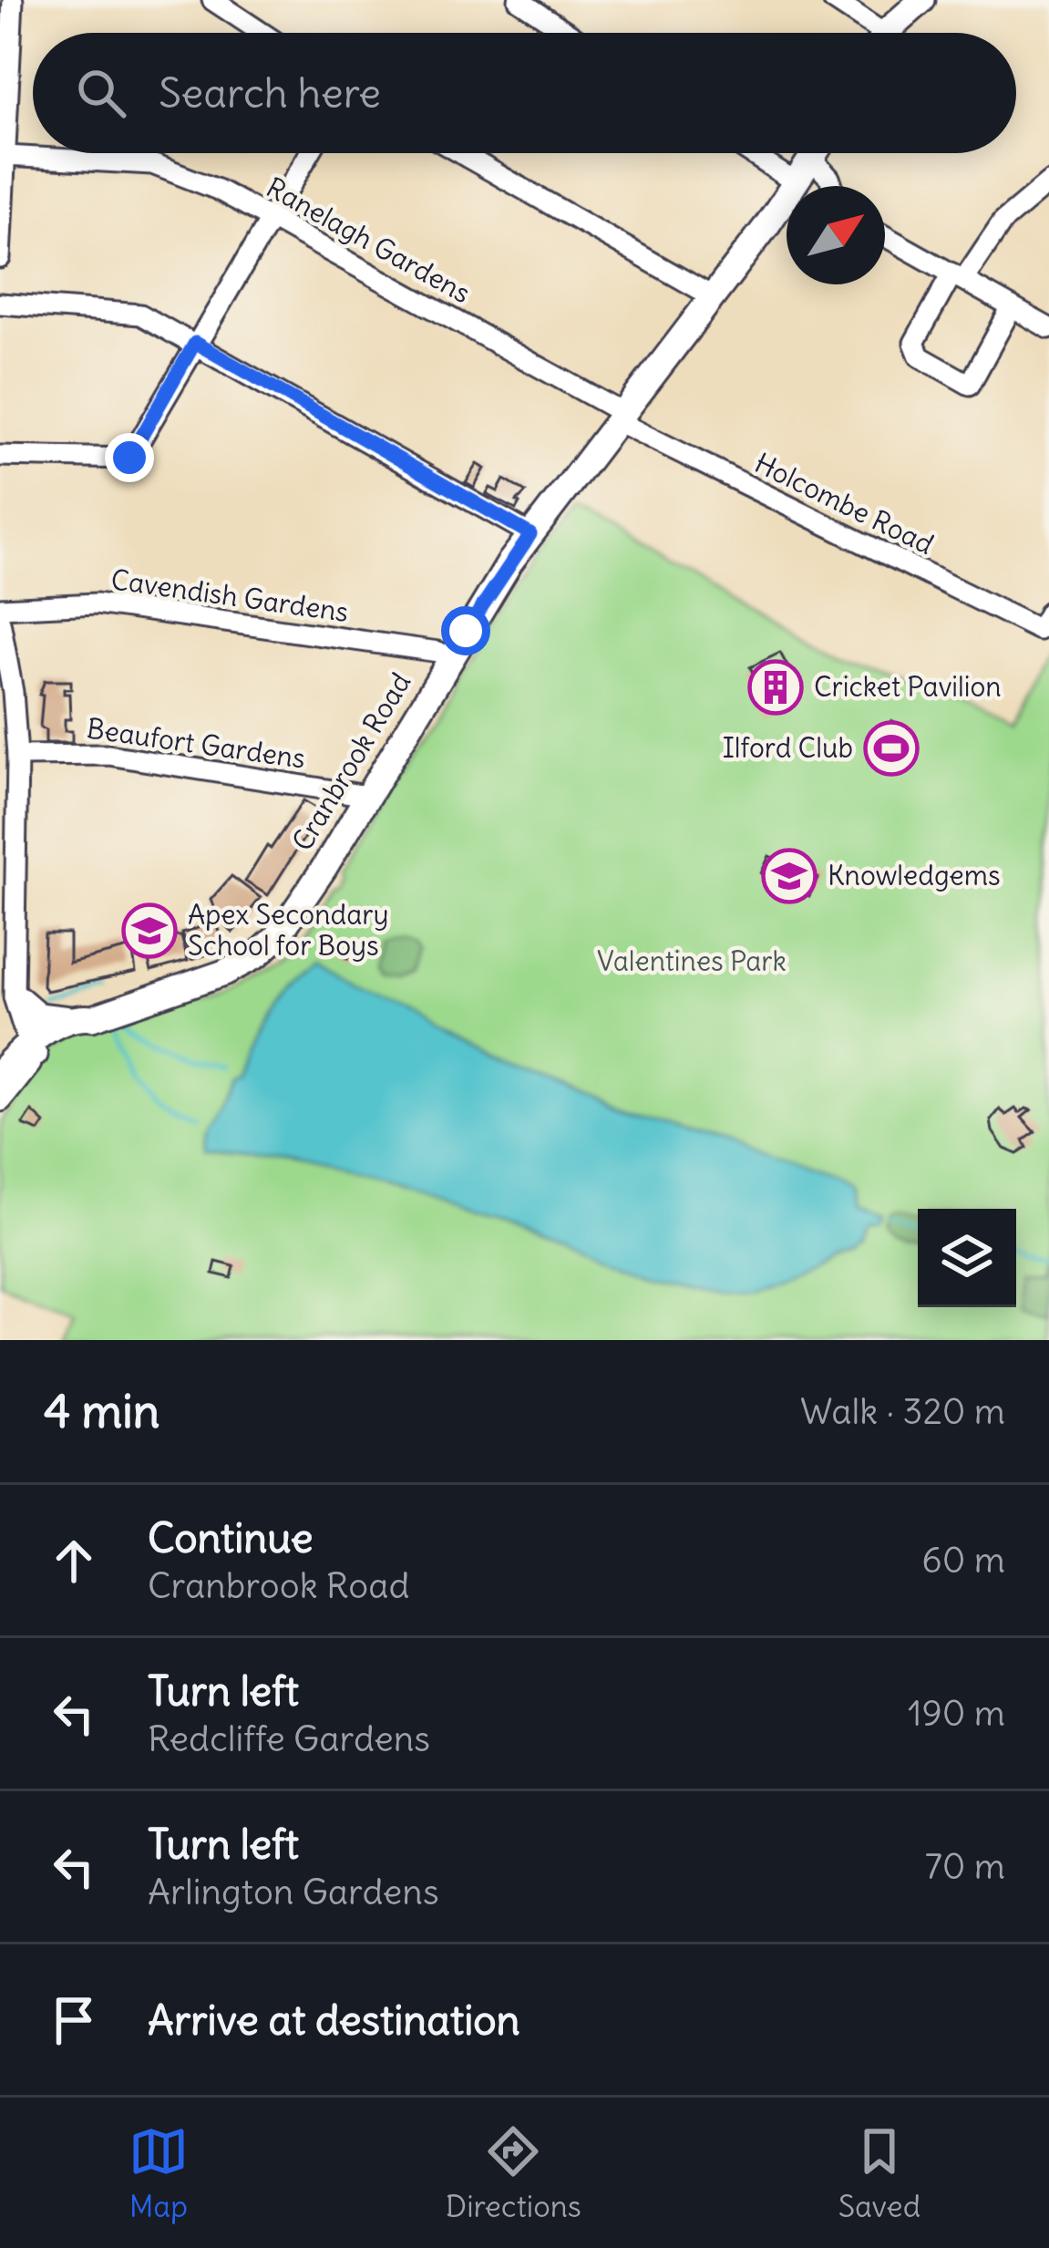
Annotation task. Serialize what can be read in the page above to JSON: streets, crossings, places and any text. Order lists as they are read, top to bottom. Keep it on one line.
{"streets":{"main road":["Cranbrook Road"],"street":["Ranelagh Gardens","Holcombe Road","Cavendish Gardens","Beaufort Gardens"]},"crossings":[["Ranelagh Gardens","Holcombe Road"],["Ranelagh Gardens","Cranbrook Road"],["Holcombe Road","Cranbrook Road"],["Cavendish Gardens","Cranbrook Road"],["Beaufort Gardens","Cranbrook Road"]],"parks":["Valentines Park"],"places":{"building":["Cricket Pavilion"],"sports":["Ilford Club"],"school or university":["Knowledgems","Apex Secondary School for Boys"]},"north":"top right","page":{"search":"Search here","heading":["4 min","Walk · 320 m"],"list":[["Continue","Cranbrook Road","60 m"],["Turn left","Redcliffe Gardens","190 m"],["Turn left","Arlington Gardens","70 m"],"Arrive at destination"],"nav":["Map","Directions","Saved"]}}
